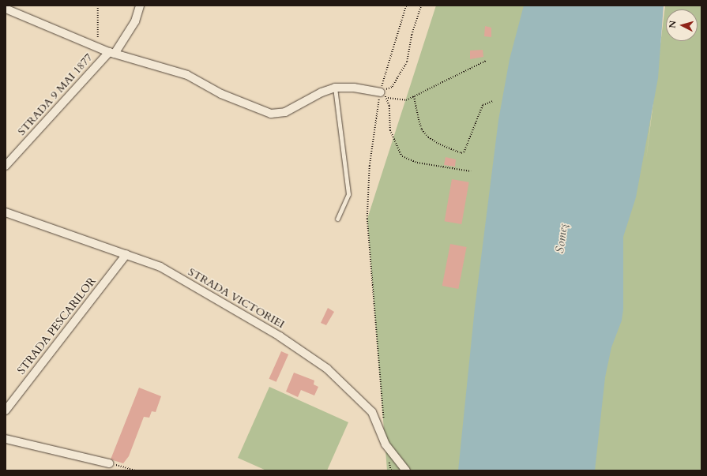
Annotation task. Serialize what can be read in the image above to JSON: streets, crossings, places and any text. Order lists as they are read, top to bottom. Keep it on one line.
{"streets":{"street":["STRADA 9 MAI 1877","STRADA VICTORIEI","STRADA PESCARILOR"]},"crossings":[["STRADA VICTORIEI","STRADA PESCARILOR"]],"water":["Someș"],"north":"left"}
